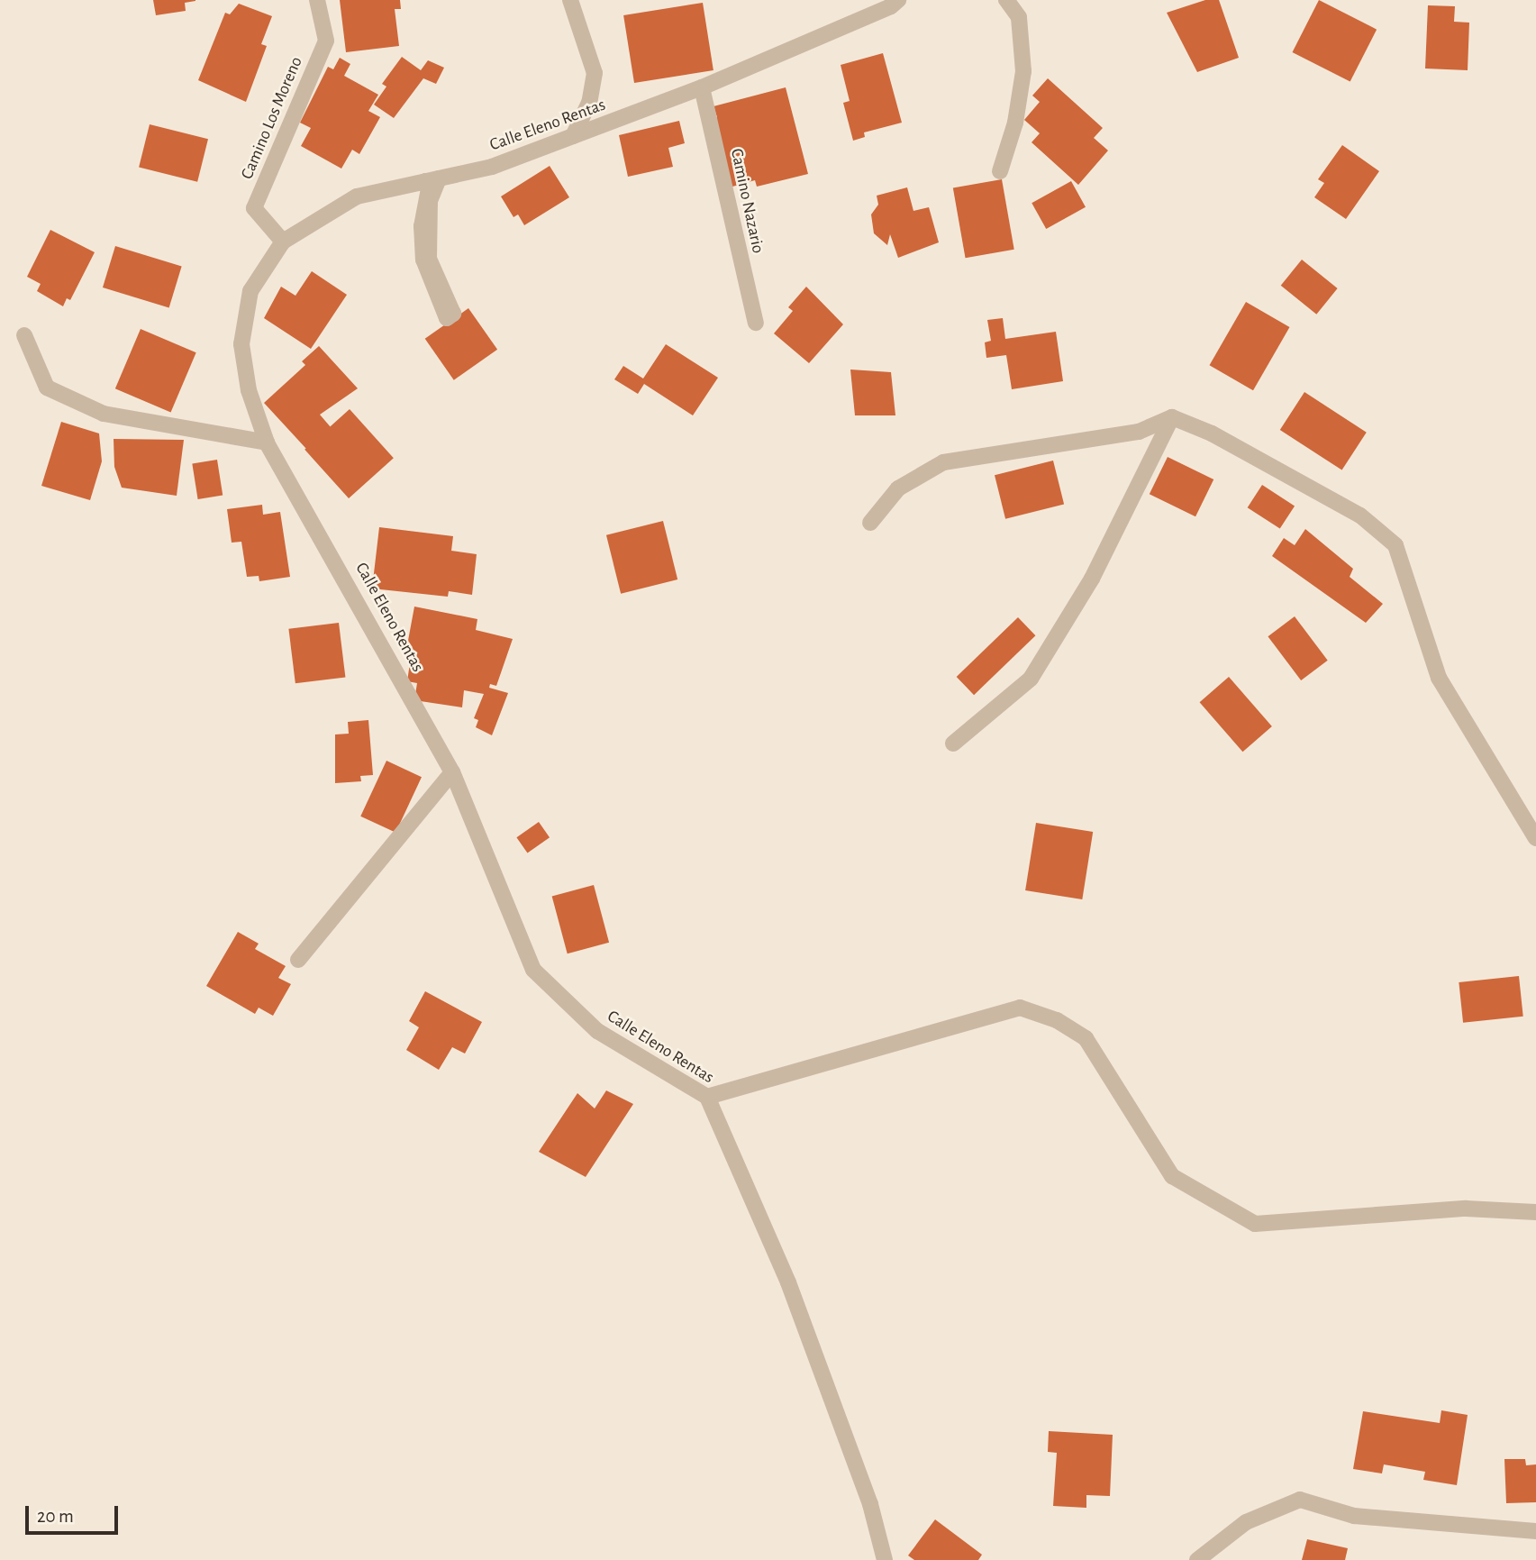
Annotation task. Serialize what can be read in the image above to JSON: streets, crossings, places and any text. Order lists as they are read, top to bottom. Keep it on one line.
{"streets":{"street":["Camino Los Moreno","Calle Eleno Rentas","Camino Nazario"]},"crossings":[["Camino Los Moreno","Calle Eleno Rentas"],["Calle Eleno Rentas","Camino Nazario"]],"scale_bar":"20 m"}
